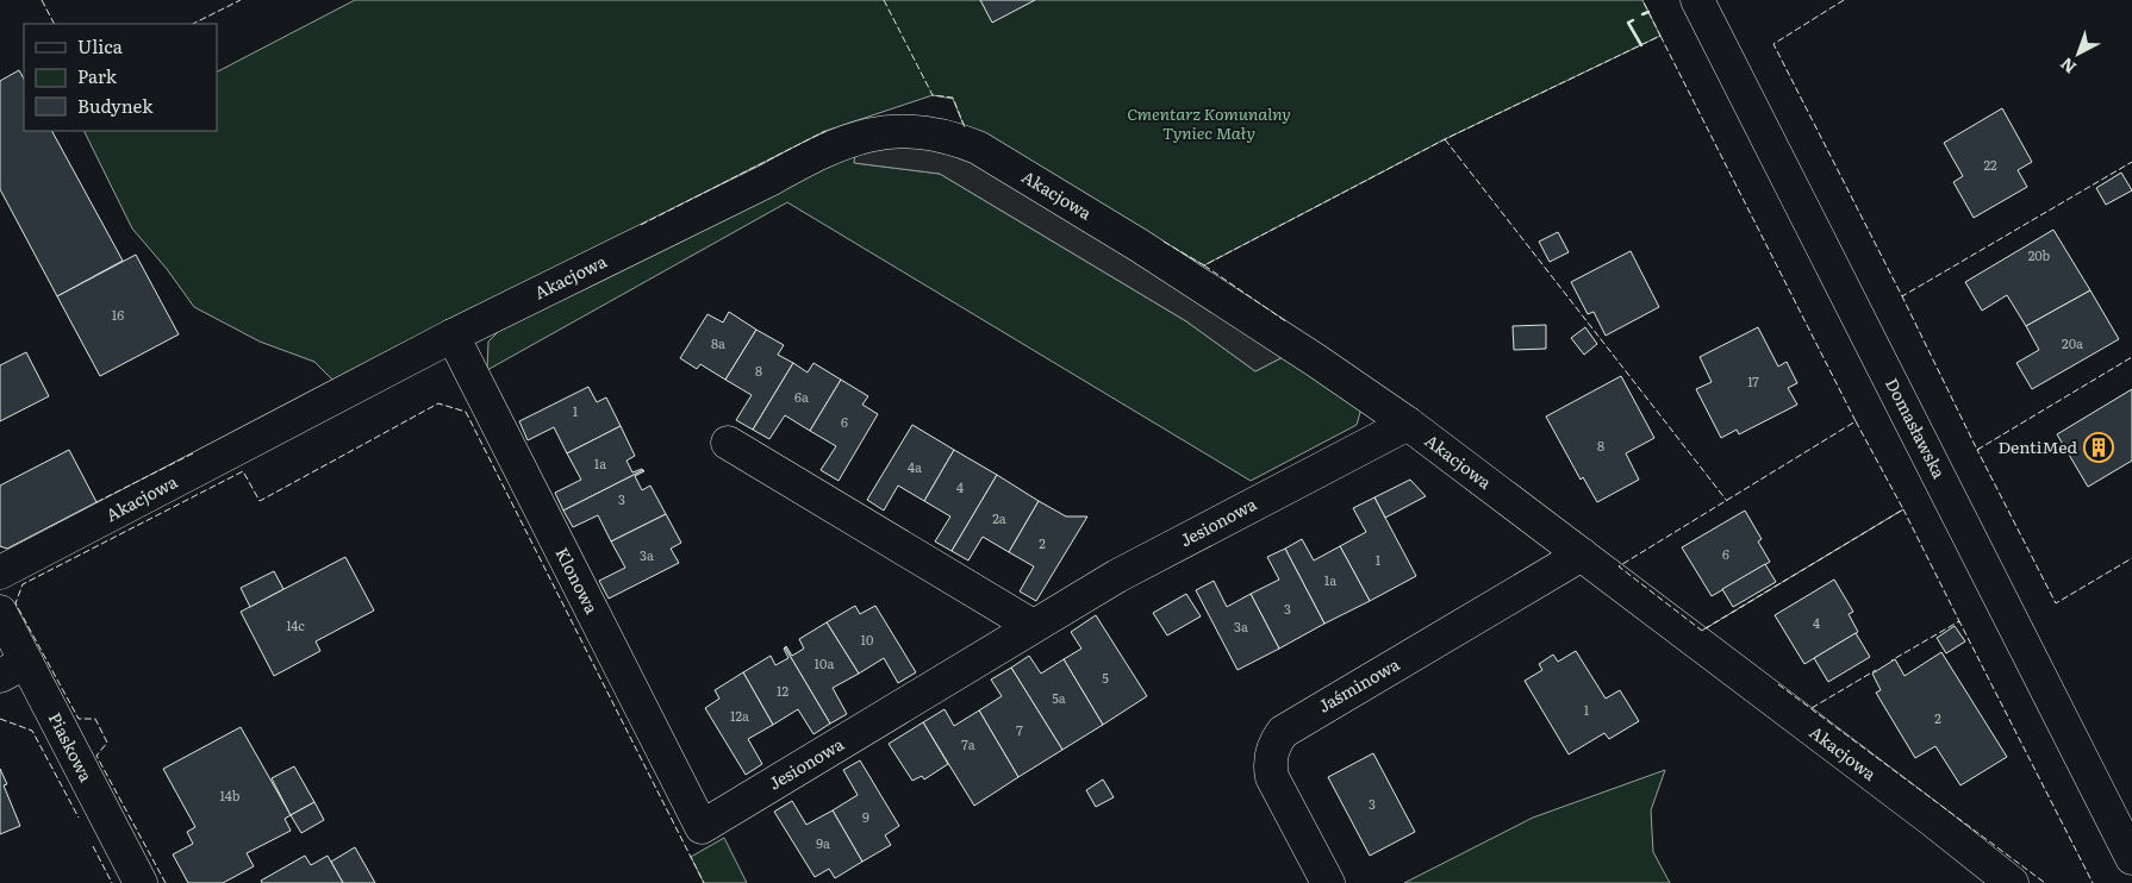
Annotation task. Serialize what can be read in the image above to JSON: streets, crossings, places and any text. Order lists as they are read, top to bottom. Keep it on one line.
{"streets":{"street":["Akacjowa","Domasławska","Jesionowa","Klonowa","Jaśminowa","Piaskowa"]},"crossings":[["Akacjowa","Jesionowa"],["Akacjowa","Klonowa"],["Akacjowa","Jaśminowa"],["Jesionowa","Klonowa"]],"parks":["Cmentarz Komunalny Tyniec Mały"],"places":{"building":["DentiMed"]},"house_numbers":["22","20b","16","8a","20a","8","17","6a","1","6","8","1a","4a","4","3","2a","2","6","3a","1","1a","3","4","14c","3a","10","10a","5","12","5a","1","12a","2","7","7a","14b","3","9","9a"],"legend":["Ulica","Park","Budynek"],"north":"bottom left"}
